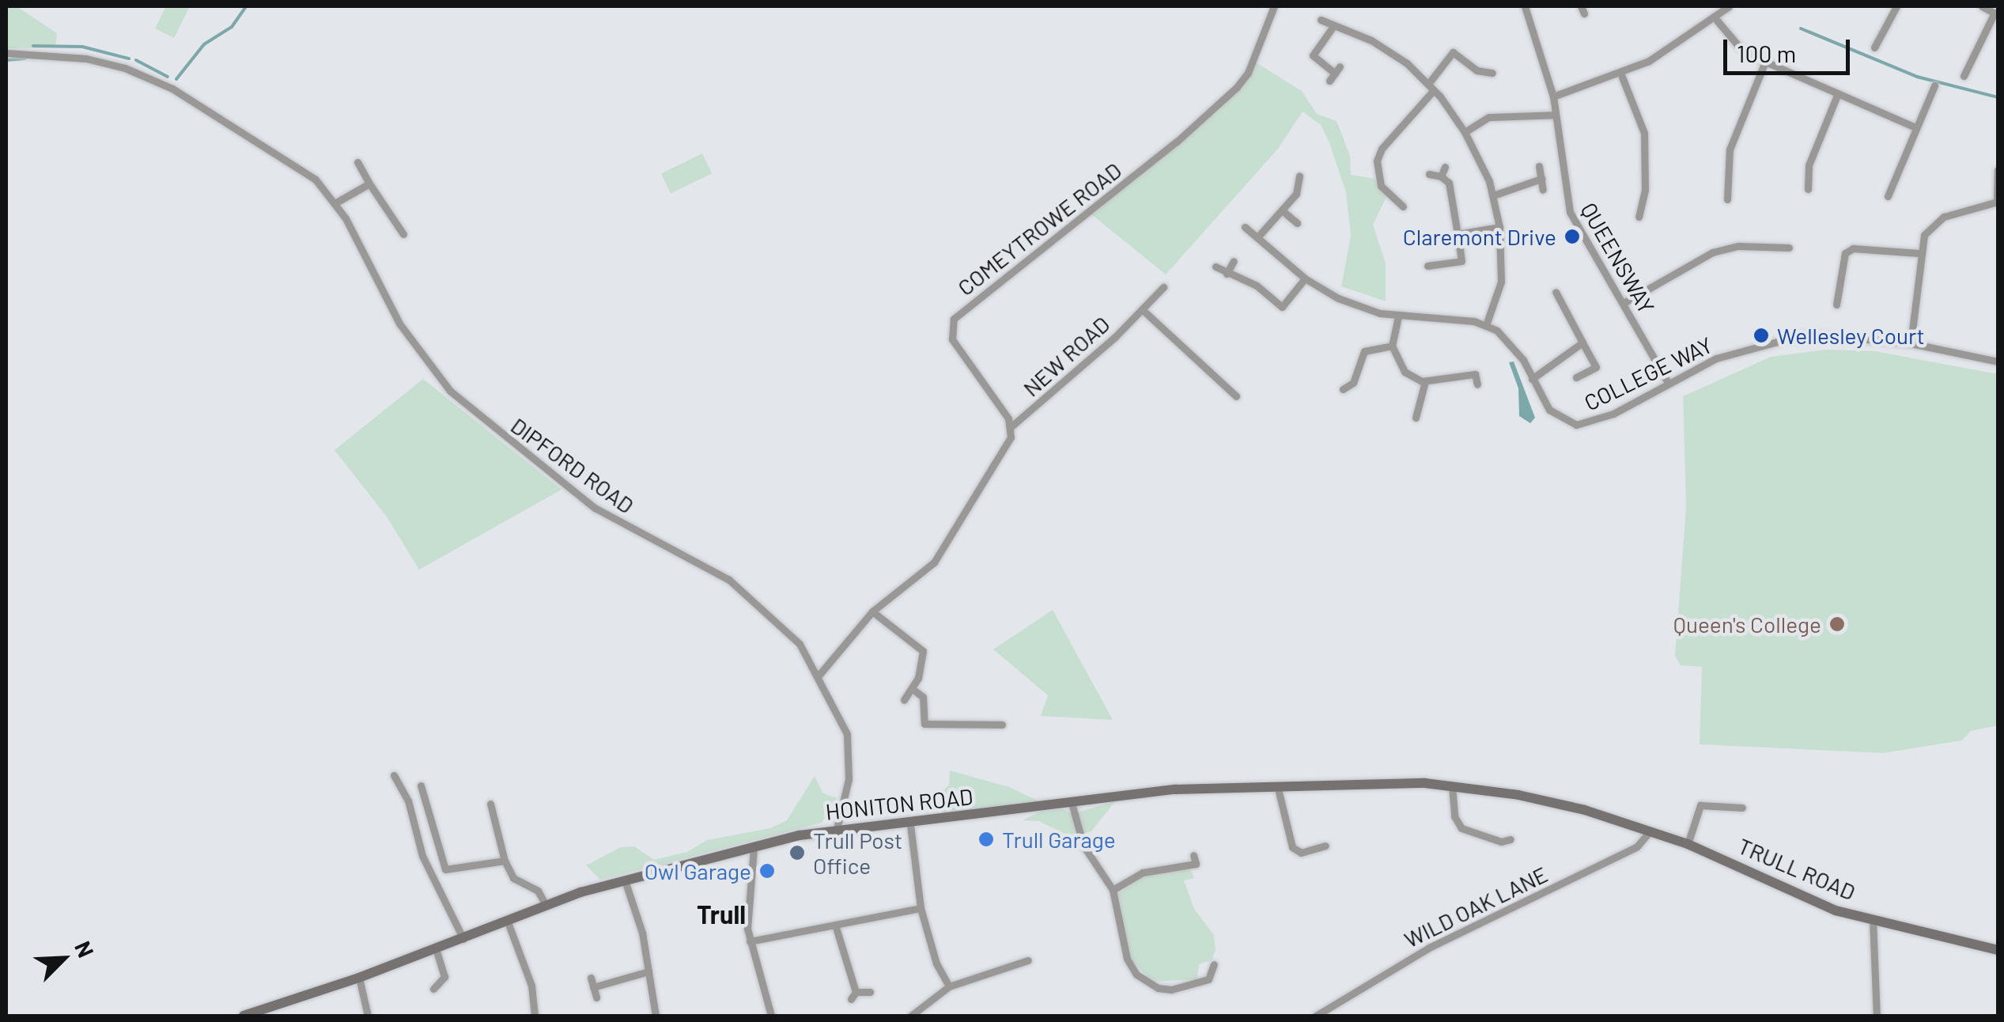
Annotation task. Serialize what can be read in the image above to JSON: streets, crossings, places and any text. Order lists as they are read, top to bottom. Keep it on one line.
{"streets":{"street":["COMEYTROWE ROAD","QUEENSWAY","NEW ROAD","COLLEGE WAY","DIPFORD ROAD","HONITON ROAD","TRULL ROAD","WILD OAK LANE"]},"crossings":[["COMEYTROWE ROAD","NEW ROAD"],["QUEENSWAY","COLLEGE WAY"],["DIPFORD ROAD","HONITON ROAD"],["HONITON ROAD","TRULL ROAD"],["TRULL ROAD","WILD OAK LANE"]],"districts":["Trull"],"places":["Claremont Drive","Wellesley Court","Queen's College","Trull Garage","Trull Post Office","Owl Garage"],"scale_bar":"100 m","north":"top right"}
